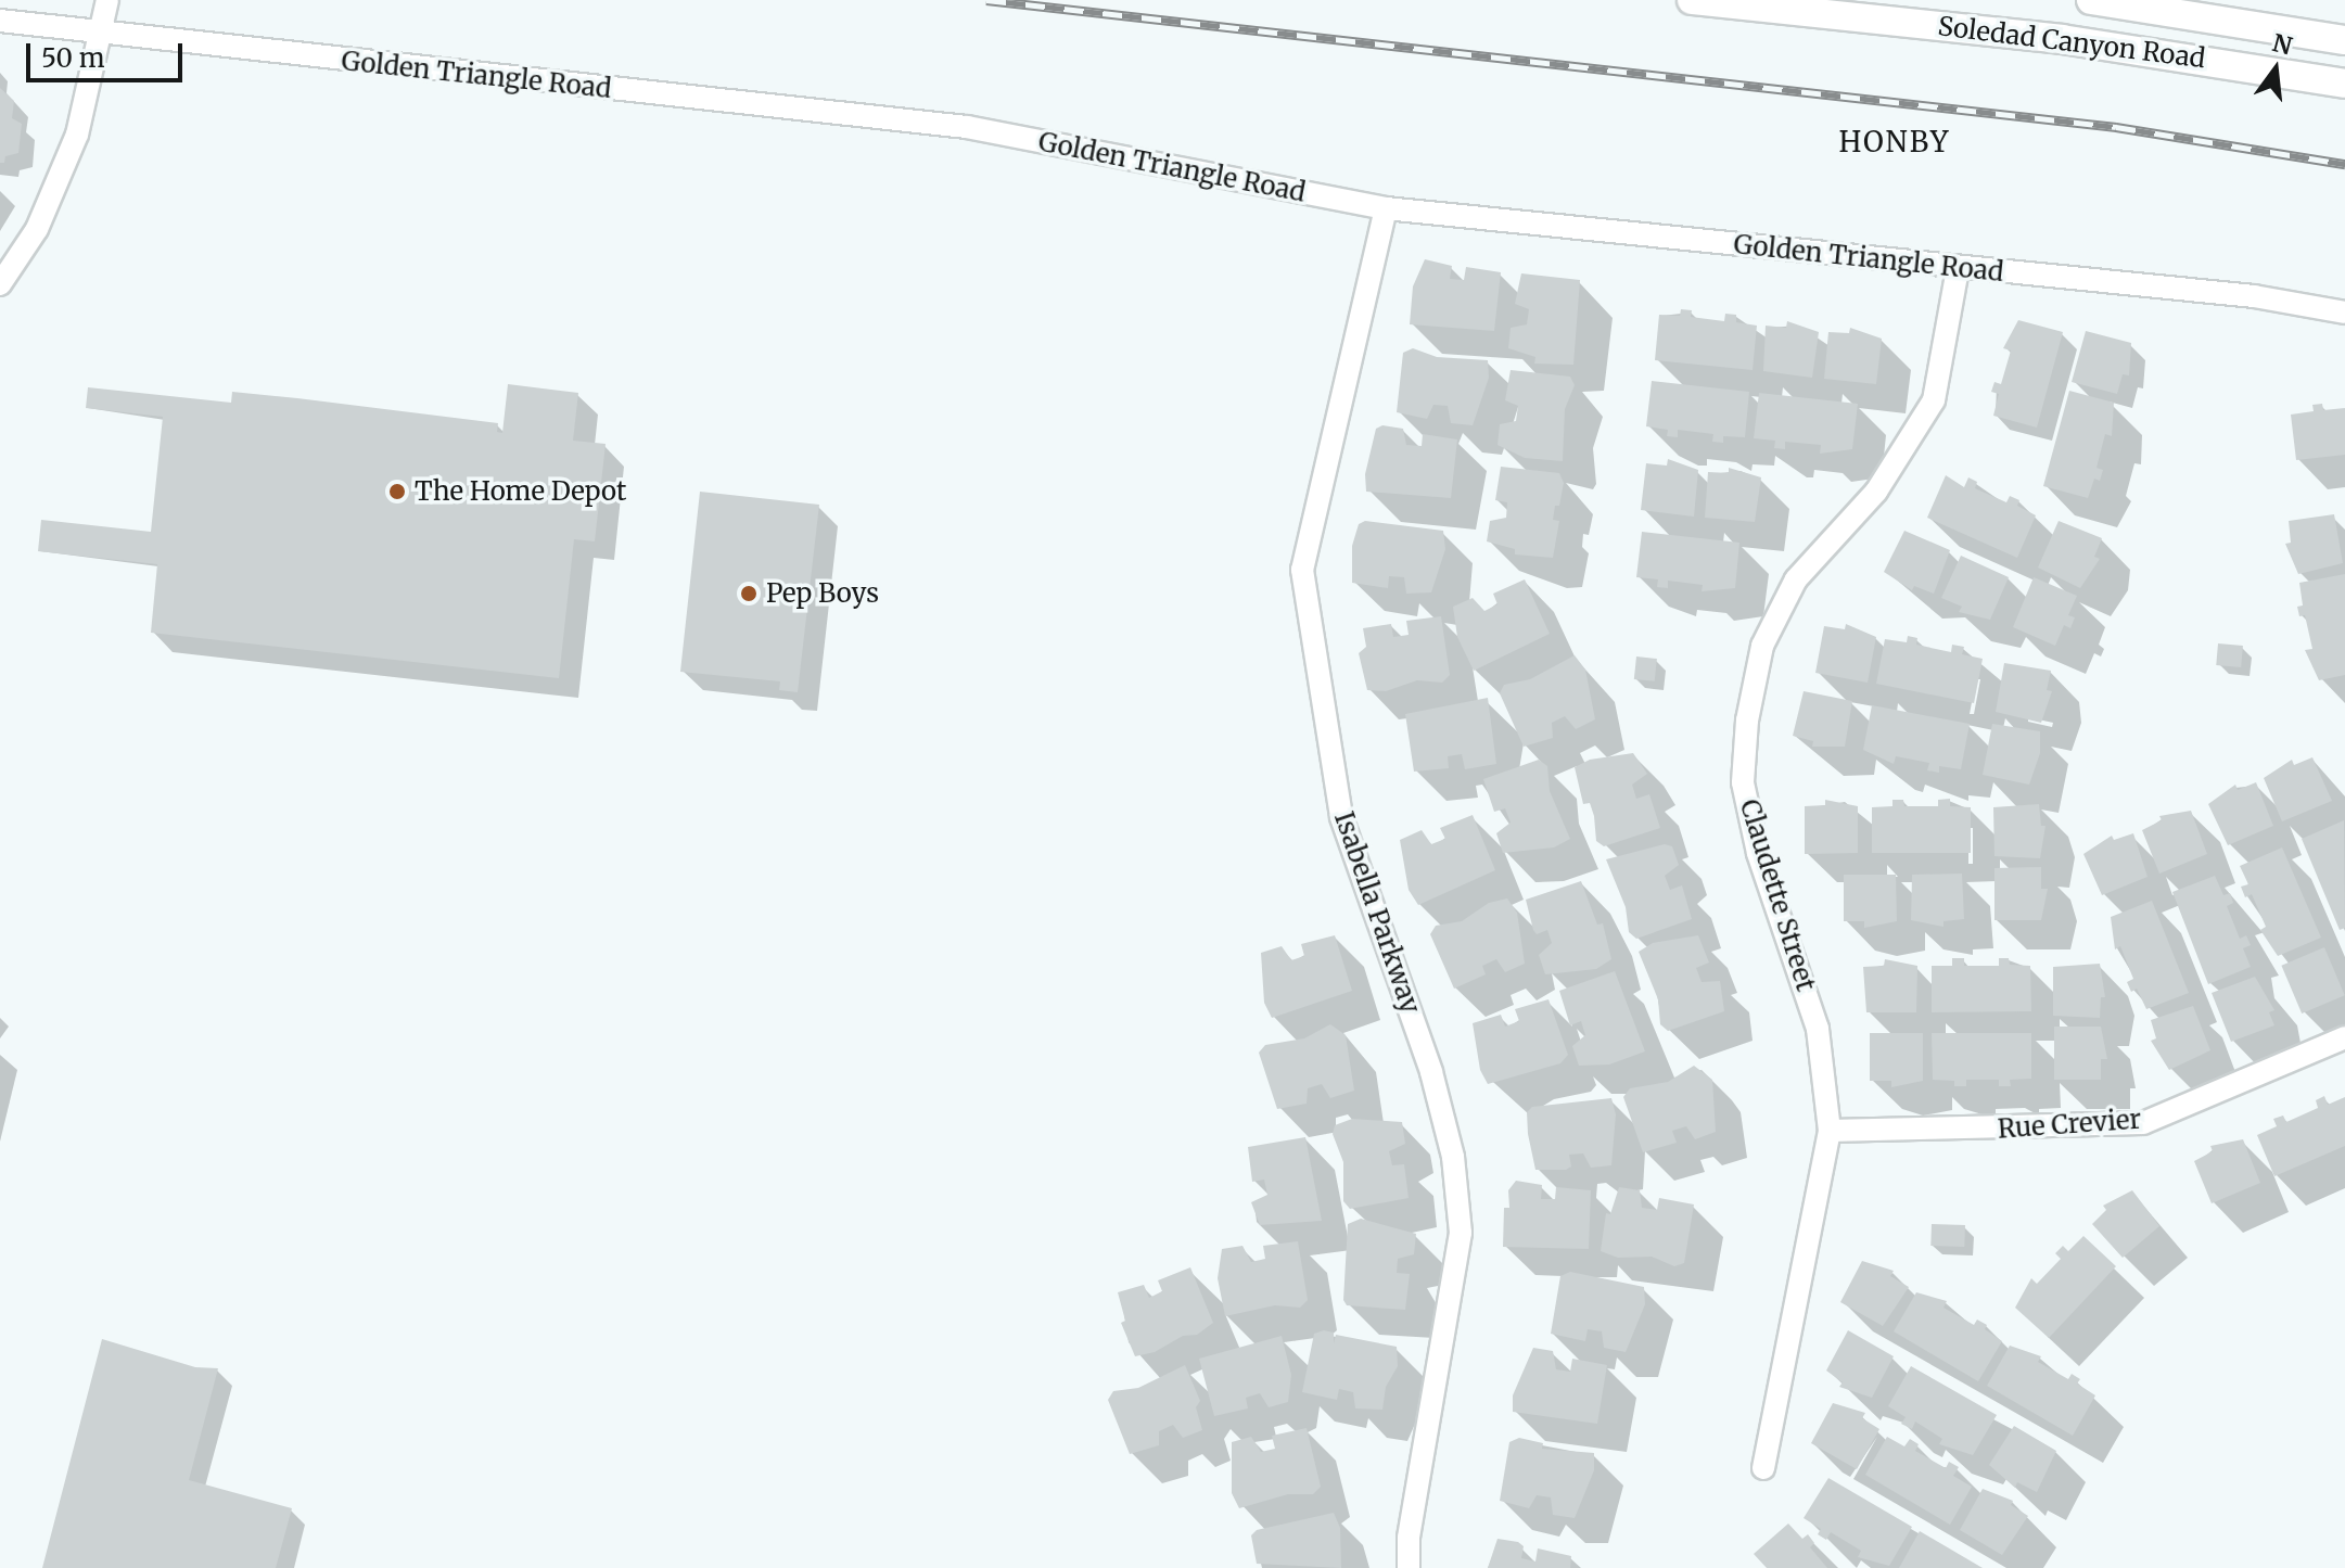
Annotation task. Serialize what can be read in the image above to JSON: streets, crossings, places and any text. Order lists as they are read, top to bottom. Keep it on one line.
{"streets":{"main road":["Soledad Canyon Road"],"street":["Golden Triangle Road","Claudette Street","Isabella Parkway","Rue Crevier"]},"crossings":[["Golden Triangle Road","Claudette Street"],["Golden Triangle Road","Isabella Parkway"],["Claudette Street","Rue Crevier"]],"districts":["HONBY"],"places":["The Home Depot","Pep Boys"],"scale_bar":"50 m","north":"top"}
